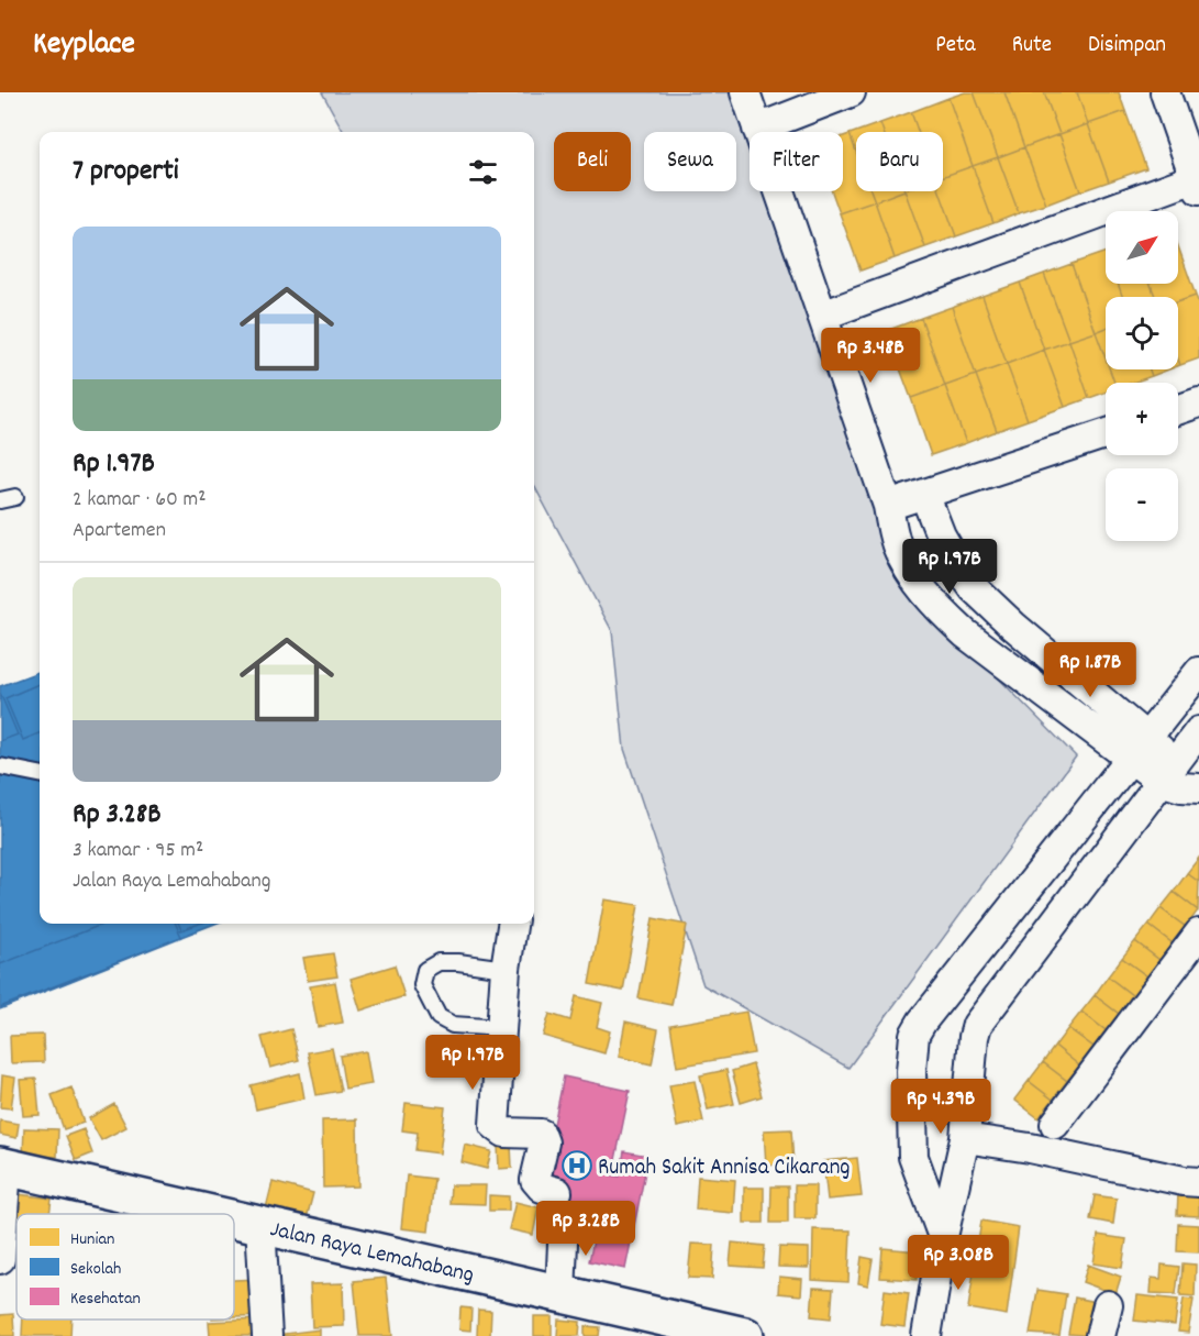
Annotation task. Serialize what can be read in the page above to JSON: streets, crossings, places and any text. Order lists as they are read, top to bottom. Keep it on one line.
{"streets":{"main road":["Jalan Raya Lemahabang"]},"places":{"hospital":["Rumah Sakit Annisa Cikarang"]},"legend":["Hunian","Sekolah","Kesehatan"],"north":"top right","page":{"header":"Keyplace","nav":["Peta","Rute","Disimpan"],"chip":["Beli","Sewa","Filter","Baru"],"heading":"7 properti","map_buttons":["+","−"],"list":[{"name":"Rp 1.97B","note":"2 kamar · 60 m² · Apartemen"},{"name":"Rp 3.28B","note":"3 kamar · 95 m² · Jalan Raya Lemahabang"}],"price":["Rp 3.48B","Rp 1.97B","Rp 1.87B","Rp 1.97B","Rp 4.39B","Rp 3.28B","Rp 3.08B"]}}
